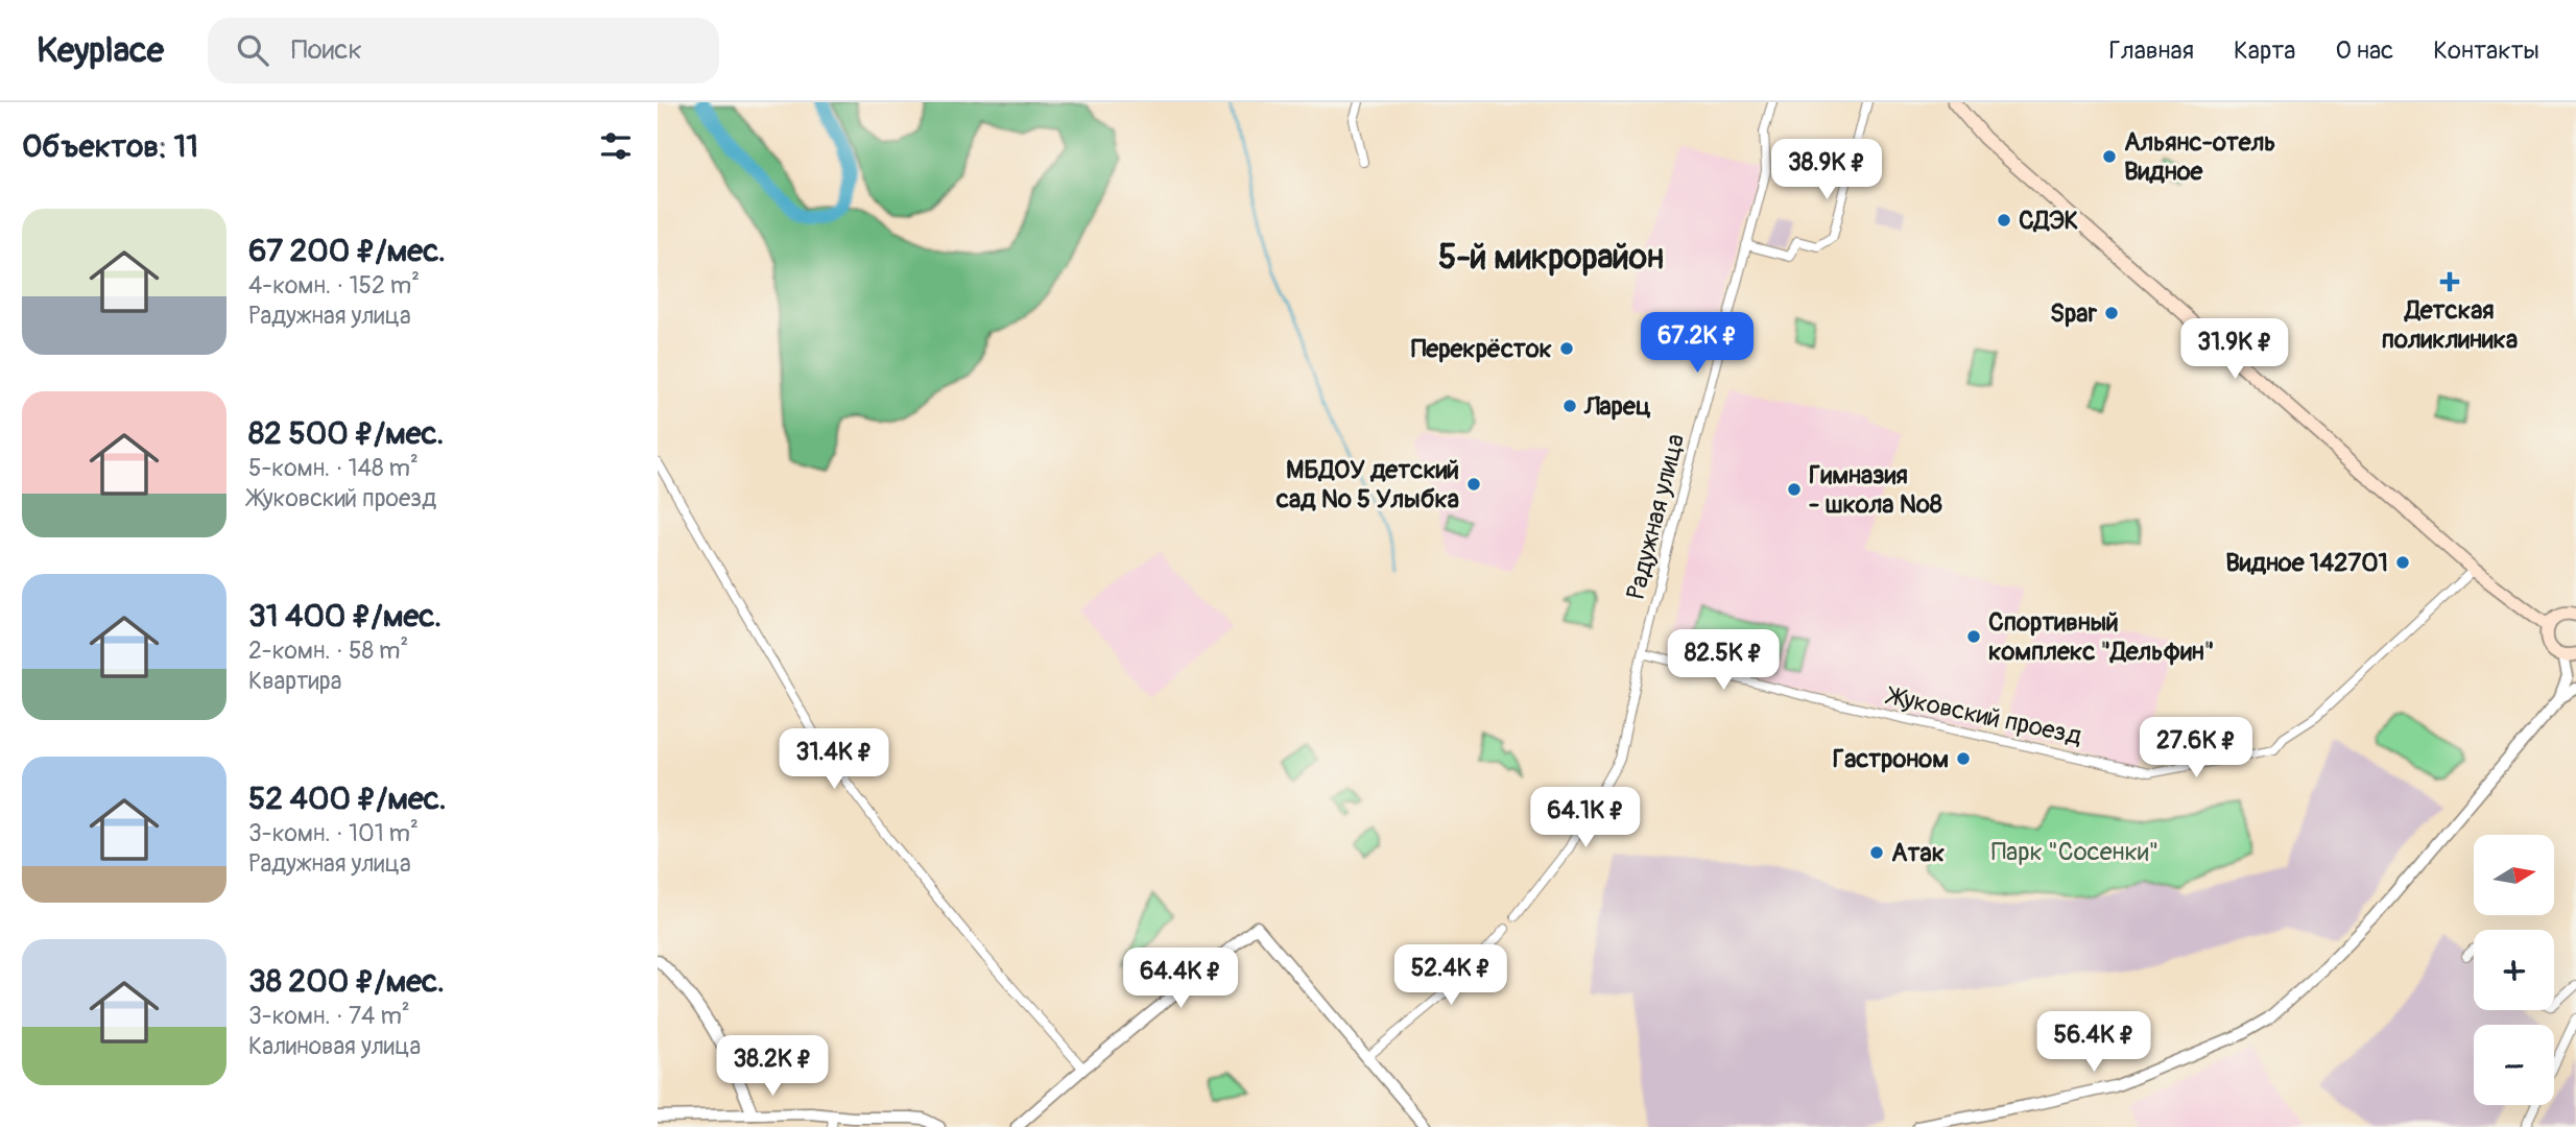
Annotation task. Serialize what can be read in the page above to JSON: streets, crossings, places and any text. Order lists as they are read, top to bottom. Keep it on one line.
{"streets":{"street":["Радужная улица","Жуковский проезд"]},"crossings":[["Радужная улица","Жуковский проезд"]],"districts":["5-й микрорайон"],"parks":["Парк \"Сосенки\""],"places":{"other":["Альянс-отель Видное","СДЭК","Spar","Перекрёсток","Ларец","МБДОУ детский сад № 5 Улыбка","Гимназия - школа №8","Видное 142701","Спортивный комплекс \"Дельфин\"","Гастроном","Атак"],"health":["Детская поликлиника"]},"north":"right","page":{"header":"Keyplace","search":"Поиск","nav":["Главная","Карта","О нас","Контакты"],"heading":"Объектов: 11","price":["38.9K ₽","67.2K ₽","31.9K ₽","82.5K ₽","27.6K ₽","31.4K ₽","64.1K ₽","52.4K ₽","64.4K ₽","56.4K ₽","38.2K ₽"],"list":[{"name":"67 200 ₽/мес.","note":"4-комн. · 152 m² · Радужная улица"},{"name":"82 500 ₽/мес.","note":"5-комн. · 148 m² · Жуковский проезд"},{"name":"31 400 ₽/мес.","note":"2-комн. · 58 m² · Квартира"},{"name":"52 400 ₽/мес.","note":"3-комн. · 101 m² · Радужная улица"},{"name":"38 200 ₽/мес.","note":"3-комн. · 74 m² · Калиновая улица"}],"map_buttons":["+","−"]}}
